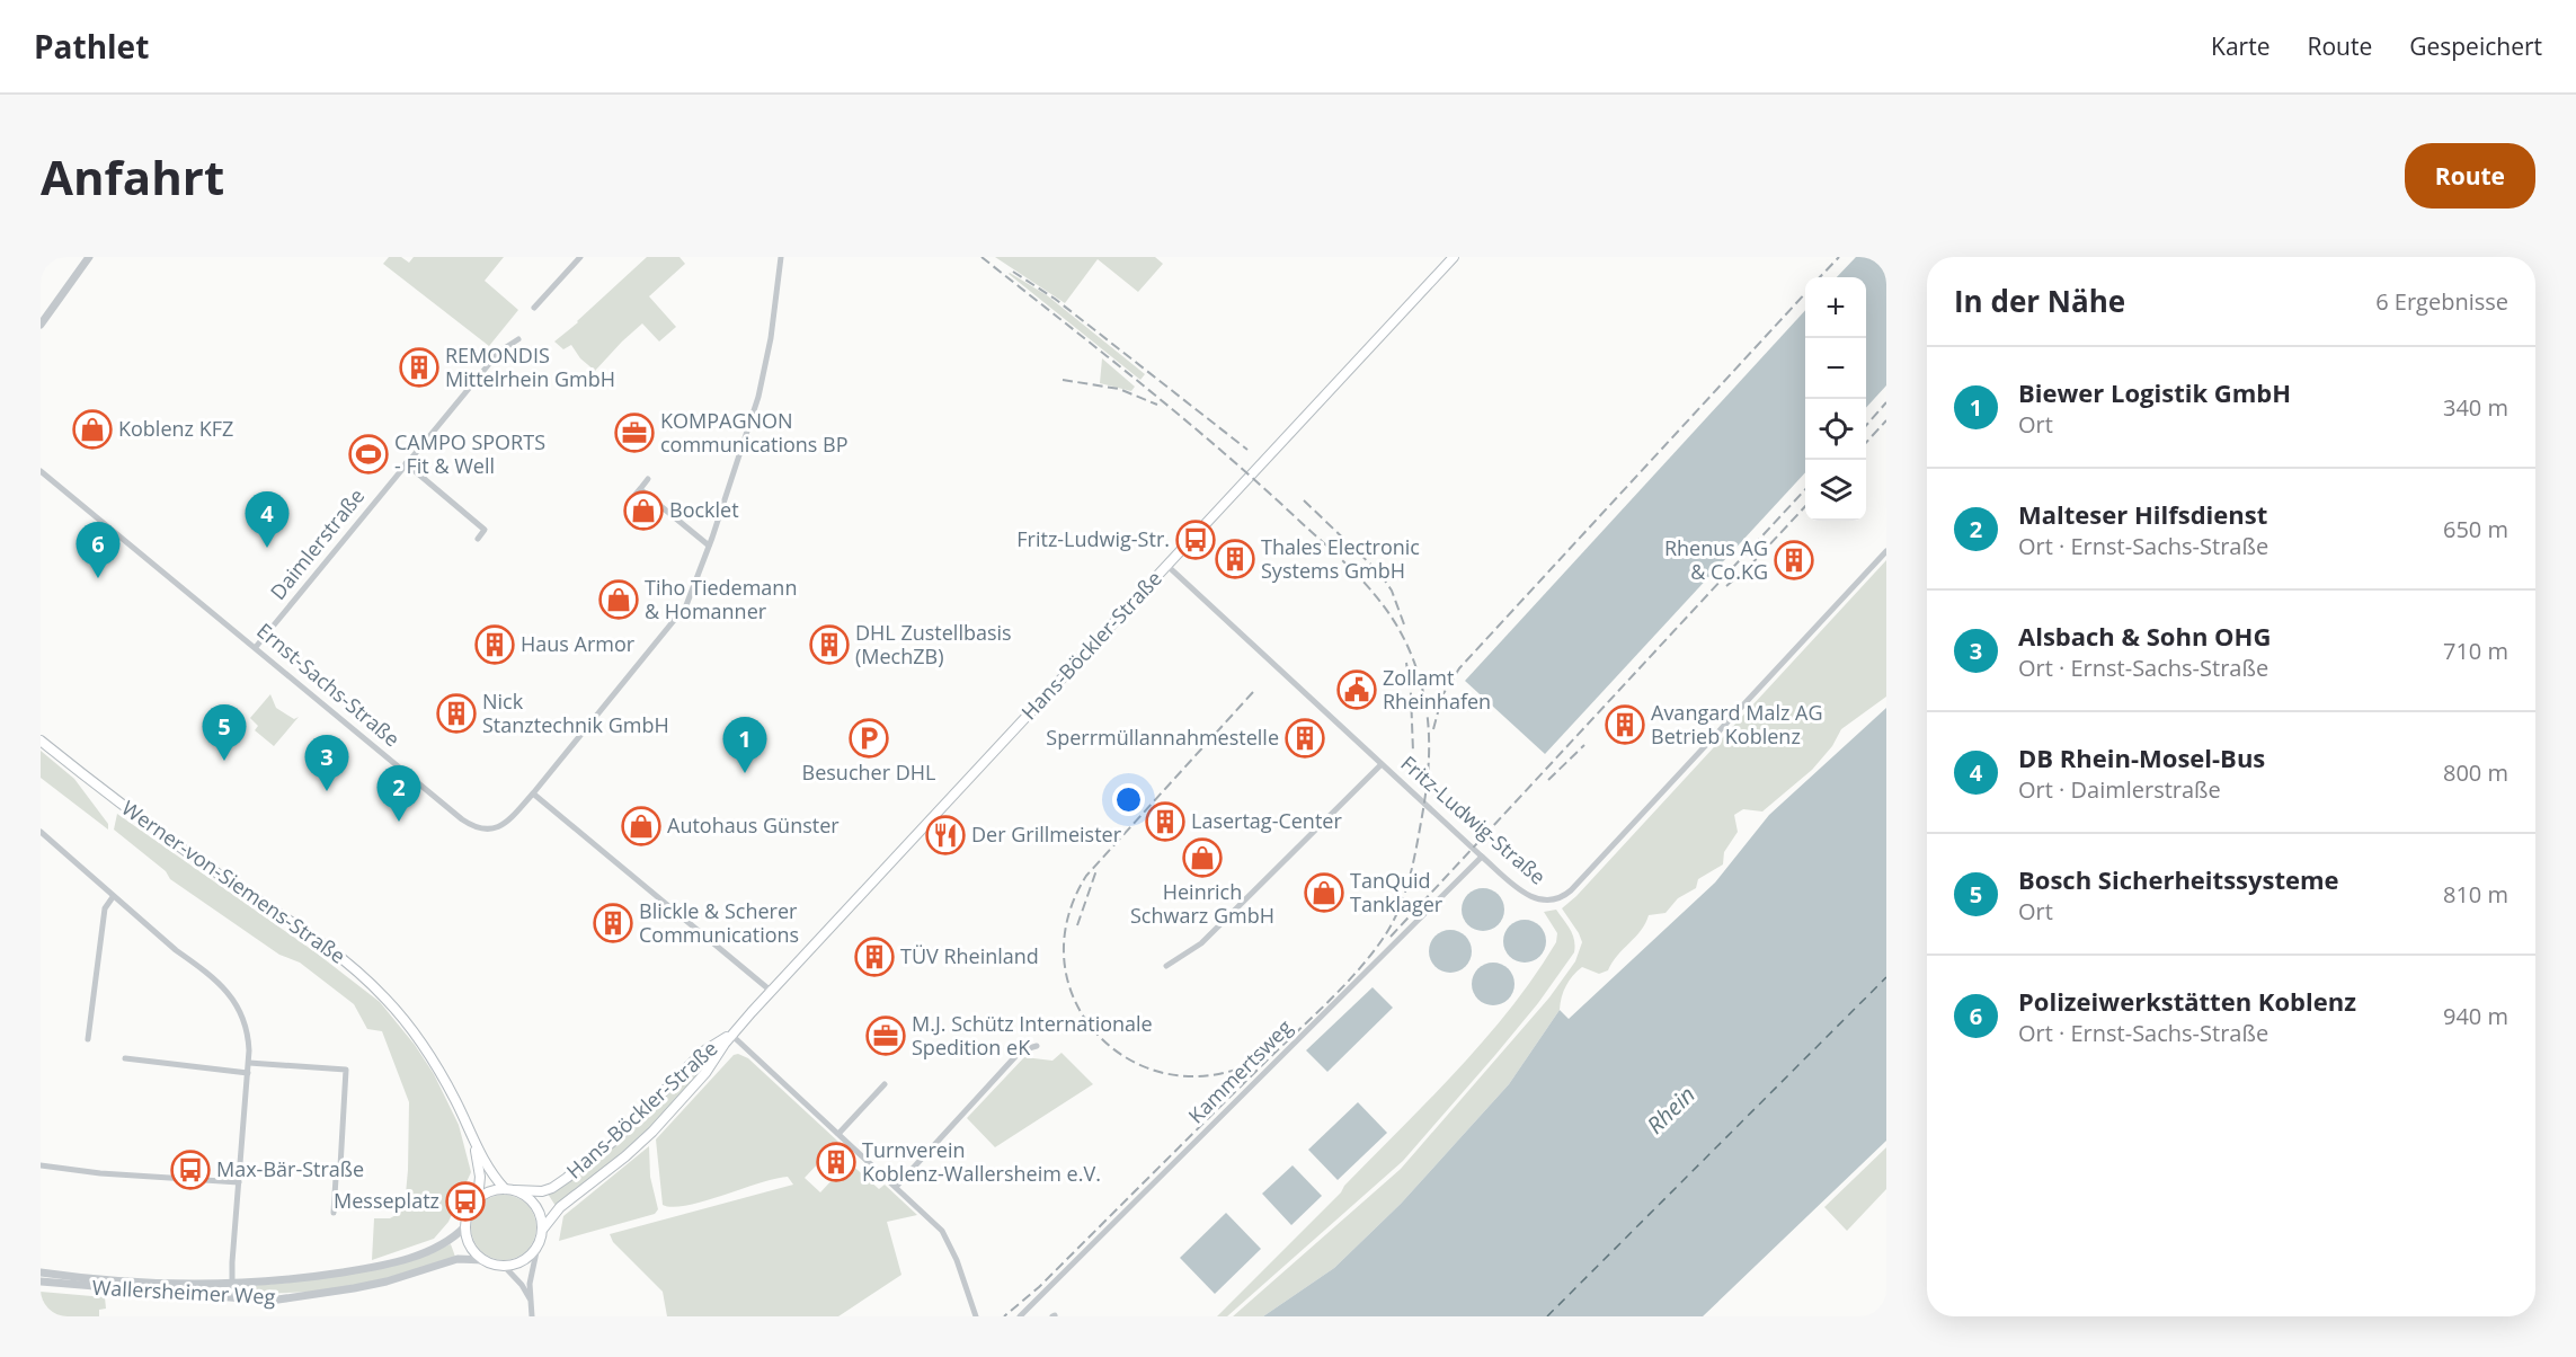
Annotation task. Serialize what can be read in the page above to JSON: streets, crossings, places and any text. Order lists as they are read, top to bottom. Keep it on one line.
{"streets":{"main road":["Hans-Böckler-Straße","Werner-von-Siemens-Straße","Wallersheimer Weg"],"street":["Daimlerstraße","Ernst-Sachs-Straße","Fritz-Ludwig-Straße","Kammertsweg"]},"crossings":[["Daimlerstraße","Ernst-Sachs-Straße"],["Hans-Böckler-Straße","Fritz-Ludwig-Straße"],["Hans-Böckler-Straße","Werner-von-Siemens-Straße"],["Hans-Böckler-Straße","Wallersheimer Weg"],["Fritz-Ludwig-Straße","Kammertsweg"],["Werner-von-Siemens-Straße","Wallersheimer Weg"]],"water":["Rhein"],"places":{"building":["REMONDIS Mittelrhein GmbH","Thales Electronic Systems GmbH","Rhenus AG & Co.KG","Haus Armor","DHL Zustellbasis (MechZB)","Nick Stanztechnik GmbH","Avangard Malz AG Betrieb Koblenz","Sperrmüllannahmestelle","Lasertag-Center","Blickle & Scherer Communications","TÜV Rheinland","Turnverein Koblenz-Wallersheim e.V."],"shop":["Koblenz KFZ","Bocklet","Tiho Tiedemann & Homanner","Autohaus Günster","Heinrich Schwarz GmbH","TanQuid Tanklager"],"office":["KOMPAGNON communications BP","M.J. Schütz Internationale Spedition eK"],"sports":["CAMPO SPORTS - Fit & Well"],"bus stop":["Fritz-Ludwig-Str.","Max-Bär-Straße","Messeplatz"],"public building":["Zollamt Rheinhafen"],"parking":["Besucher DHL"],"restaurant":["Der Grillmeister"]},"page":{"header":"Pathlet","nav":["Karte","Route","Gespeichert"],"buttons":"Route","title":"Anfahrt","heading":["In der Nähe","6 Ergebnisse"],"map_buttons":["+","−"],"list":[{"mark":"1","name":"Biewer Logistik GmbH","note":"Ort","value":"340 m"},{"mark":"2","name":"Malteser Hilfsdienst","note":"Ort · Ernst-Sachs-Straße","value":"650 m"},{"mark":"3","name":"Alsbach & Sohn OHG","note":"Ort · Ernst-Sachs-Straße","value":"710 m"},{"mark":"4","name":"DB Rhein-Mosel-Bus","note":"Ort · Daimlerstraße","value":"800 m"},{"mark":"5","name":"Bosch Sicherheitssysteme","note":"Ort","value":"810 m"},{"mark":"6","name":"Polizeiwerkstätten Koblenz","note":"Ort · Ernst-Sachs-Straße","value":"940 m"}],"pins":["4","6","5","1","3","2"]}}
